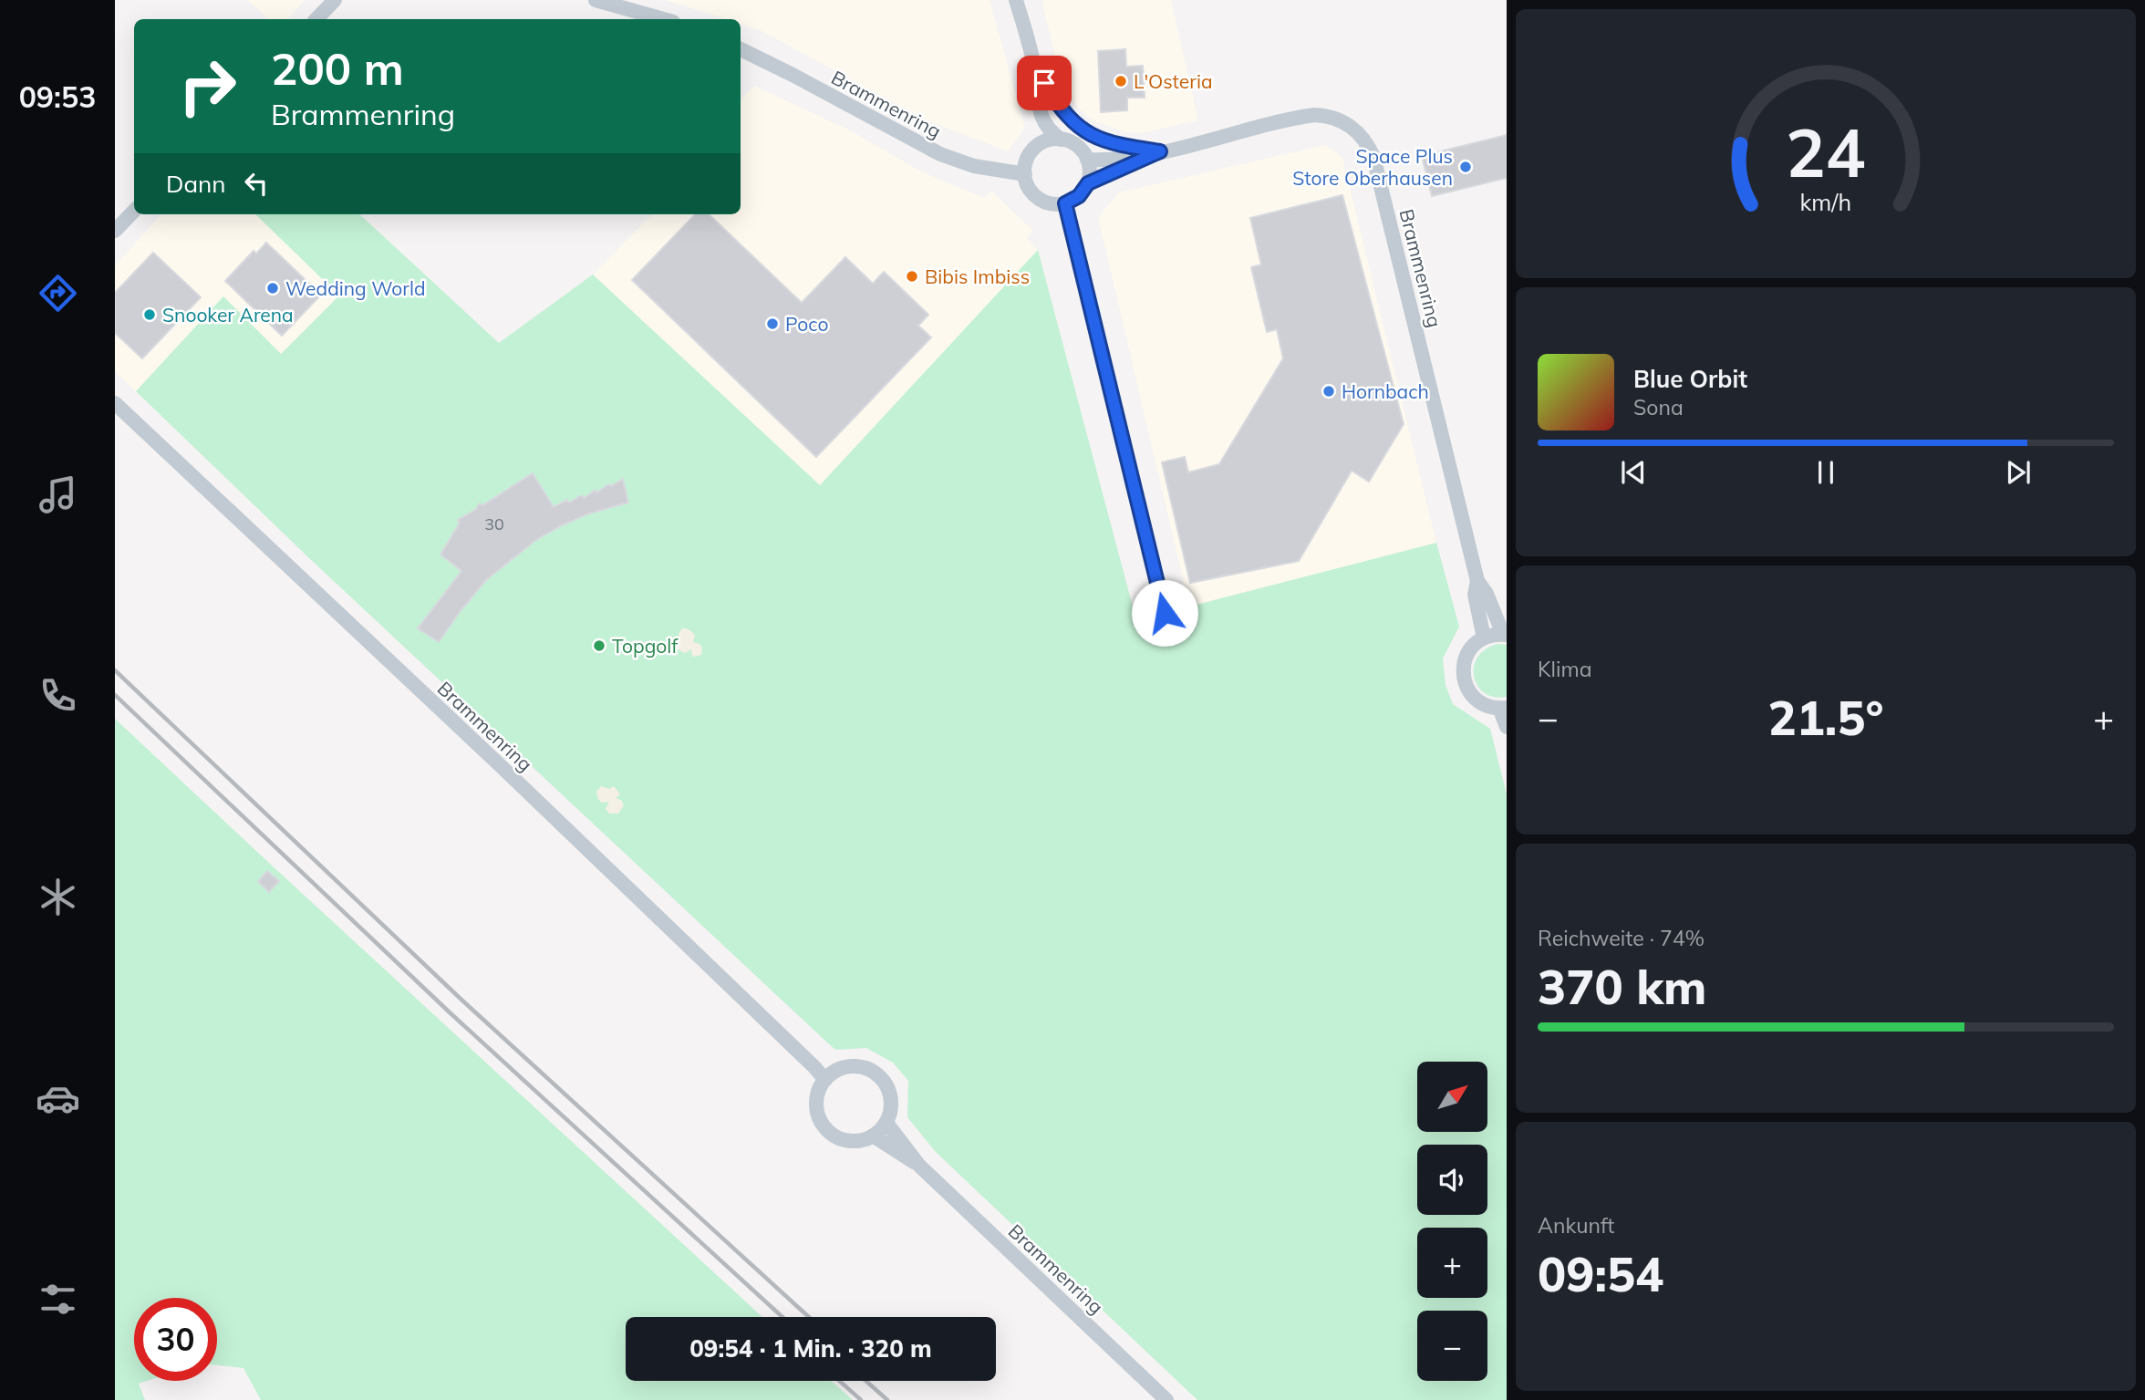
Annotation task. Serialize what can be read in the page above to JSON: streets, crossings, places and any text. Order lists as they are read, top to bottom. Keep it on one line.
{"streets":{"street":["Brammenring"]},"places":["L'Osteria","Space Plus Store Oberhausen","Bibis Imbiss","Wedding World","Snooker Arena","Poco","Hornbach","Topgolf"],"house_numbers":["30"],"north":"top right","page":{"tabs":"09:53","turn":["200 m","Brammenring"],"then":"Dann","song":["Blue Orbit","Sona"],"tile":["Klima",["Reichweite · 74%","370 km"],["Ankunft","09:54"]],"heat":["−","21.5°","+"],"map_buttons":["+","−"],"limit":"30","trip":"09:54 · 1 Min. · 320 m","gauge":["24","km/h"]}}
